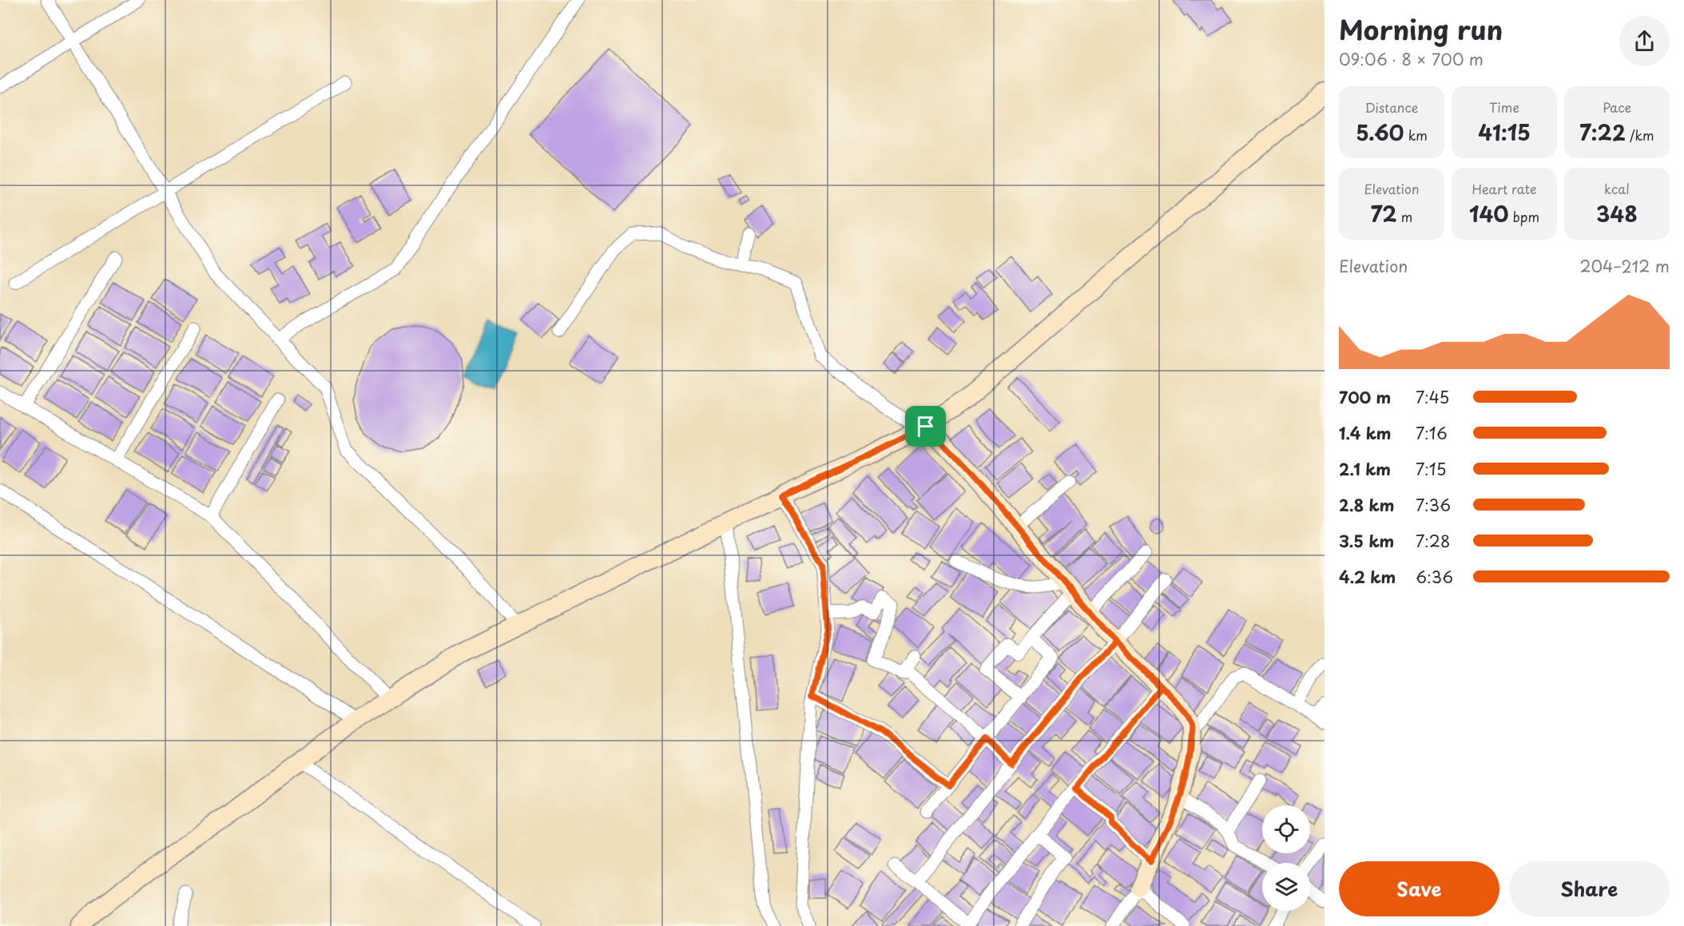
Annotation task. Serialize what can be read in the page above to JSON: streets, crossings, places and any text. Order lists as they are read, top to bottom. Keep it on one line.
{"page":{"heading":["Morning run","09:06 · 8 × 700 m"],"stats":[["Distance","5.60 km"],["Time","41:15"],["Pace","7:22 /km"],["Elevation","72 m"],["Heart rate","140 bpm"],["kcal","348"]],"chart":["Elevation","204–212 m"],"list":[{"name":"700 m","note":"7:45"},{"name":"1.4 km","note":"7:16"},{"name":"2.1 km","note":"7:15"},{"name":"2.8 km","note":"7:36"},{"name":"3.5 km","note":"7:28"},{"name":"4.2 km","note":"6:36"}],"buttons":["Save","Share"]}}
